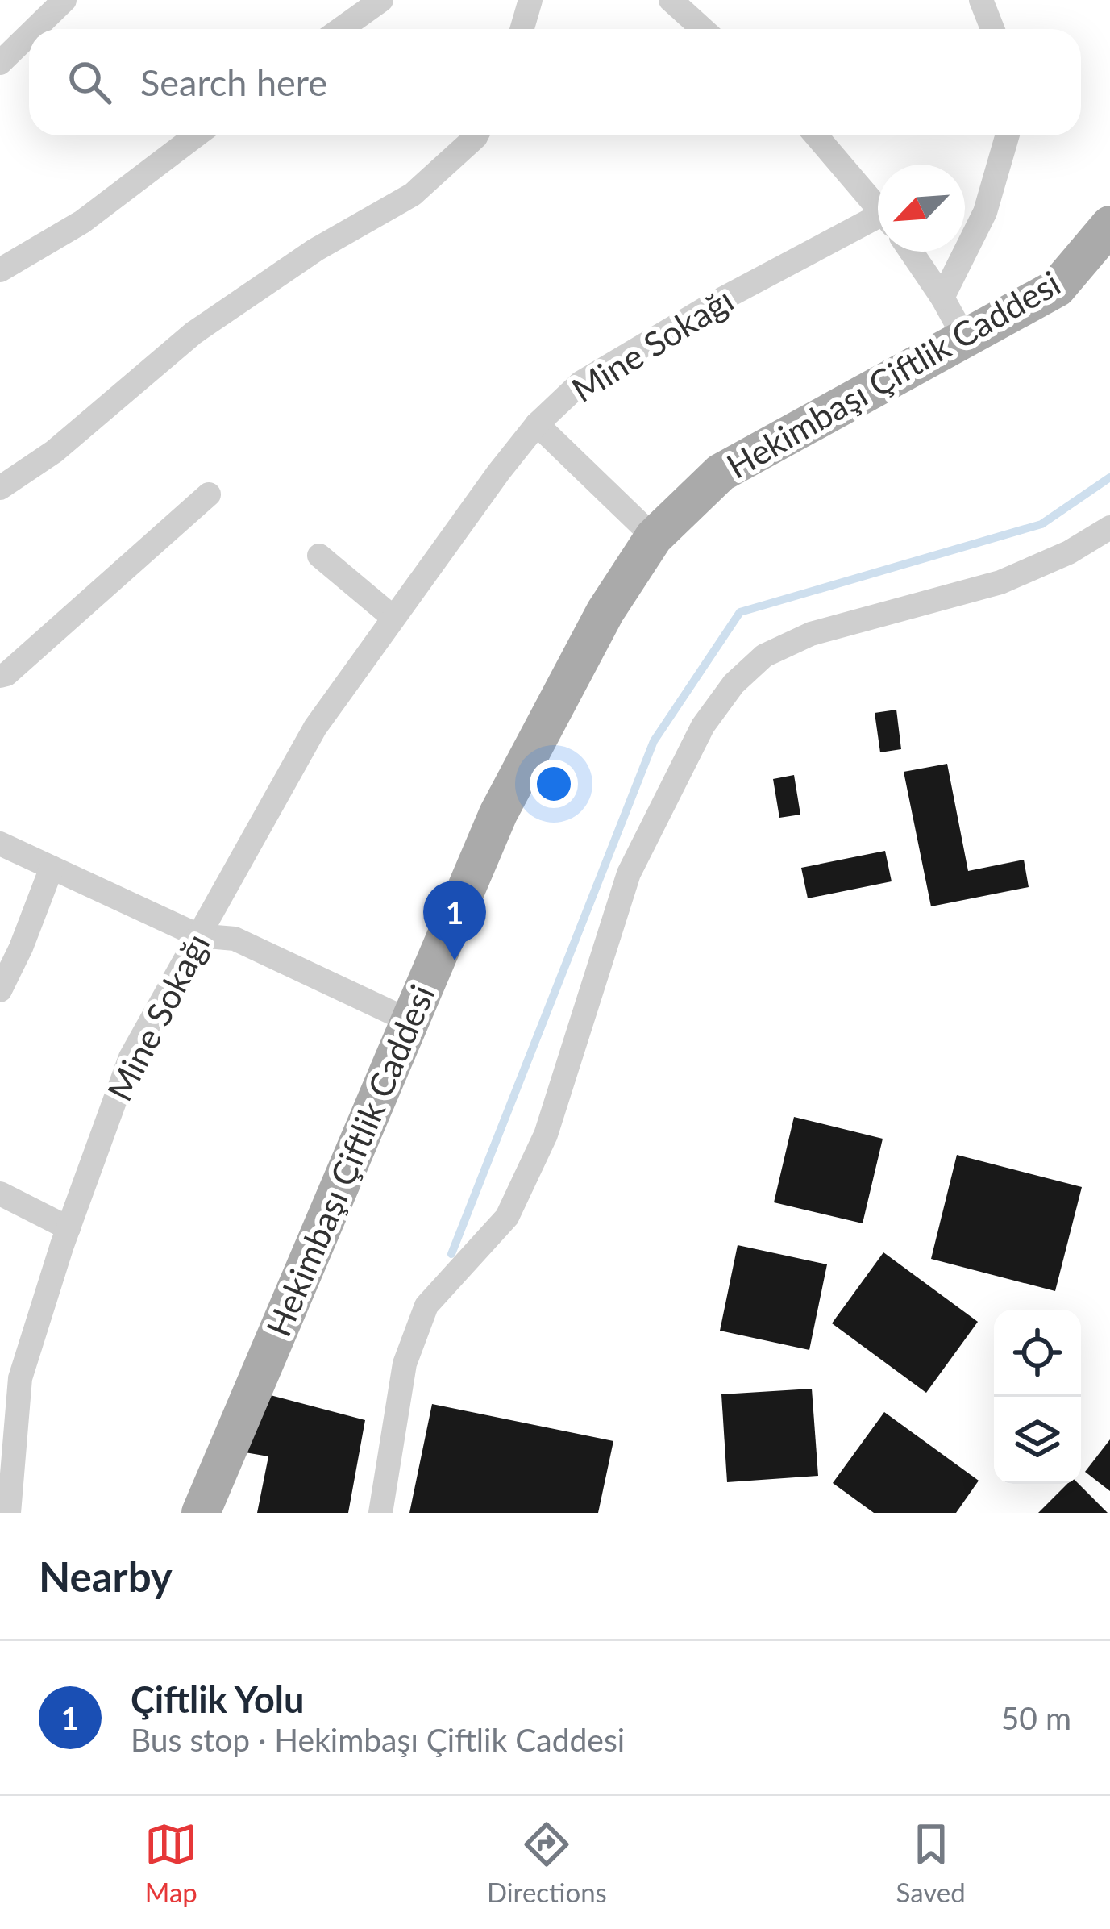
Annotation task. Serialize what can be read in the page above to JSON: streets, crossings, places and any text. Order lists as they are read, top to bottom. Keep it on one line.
{"streets":{"main road":["Hekimbaşı Çiftlik Caddesi"],"street":["Mine Sokağı"]},"north":"bottom left","page":{"search":"Search here","pins":"1","heading":"Nearby","list":[{"mark":"1","name":"Çiftlik Yolu","note":"Bus stop · Hekimbaşı Çiftlik Caddesi","value":"50 m"}],"nav":["Map","Directions","Saved"]}}
